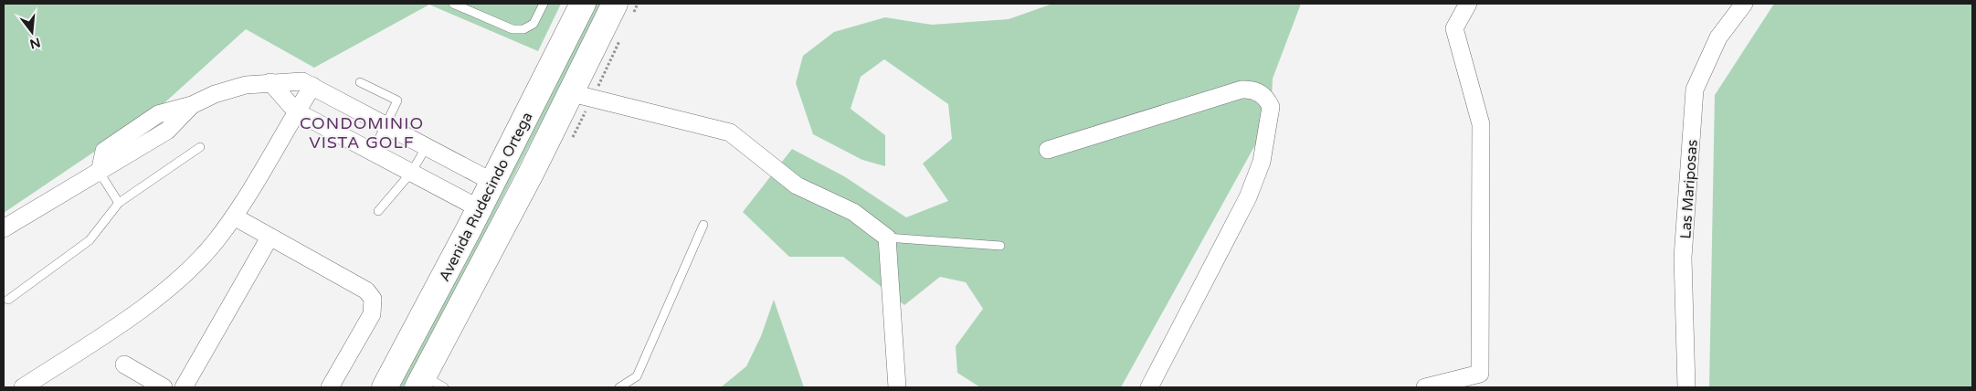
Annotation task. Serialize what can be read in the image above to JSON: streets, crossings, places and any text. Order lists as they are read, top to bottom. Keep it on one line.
{"streets":{"main road":["Avenida Rudecindo Ortega"],"street":["Las Mariposas"]},"districts":["CONDOMINIO VISTA GOLF"],"north":"bottom"}
